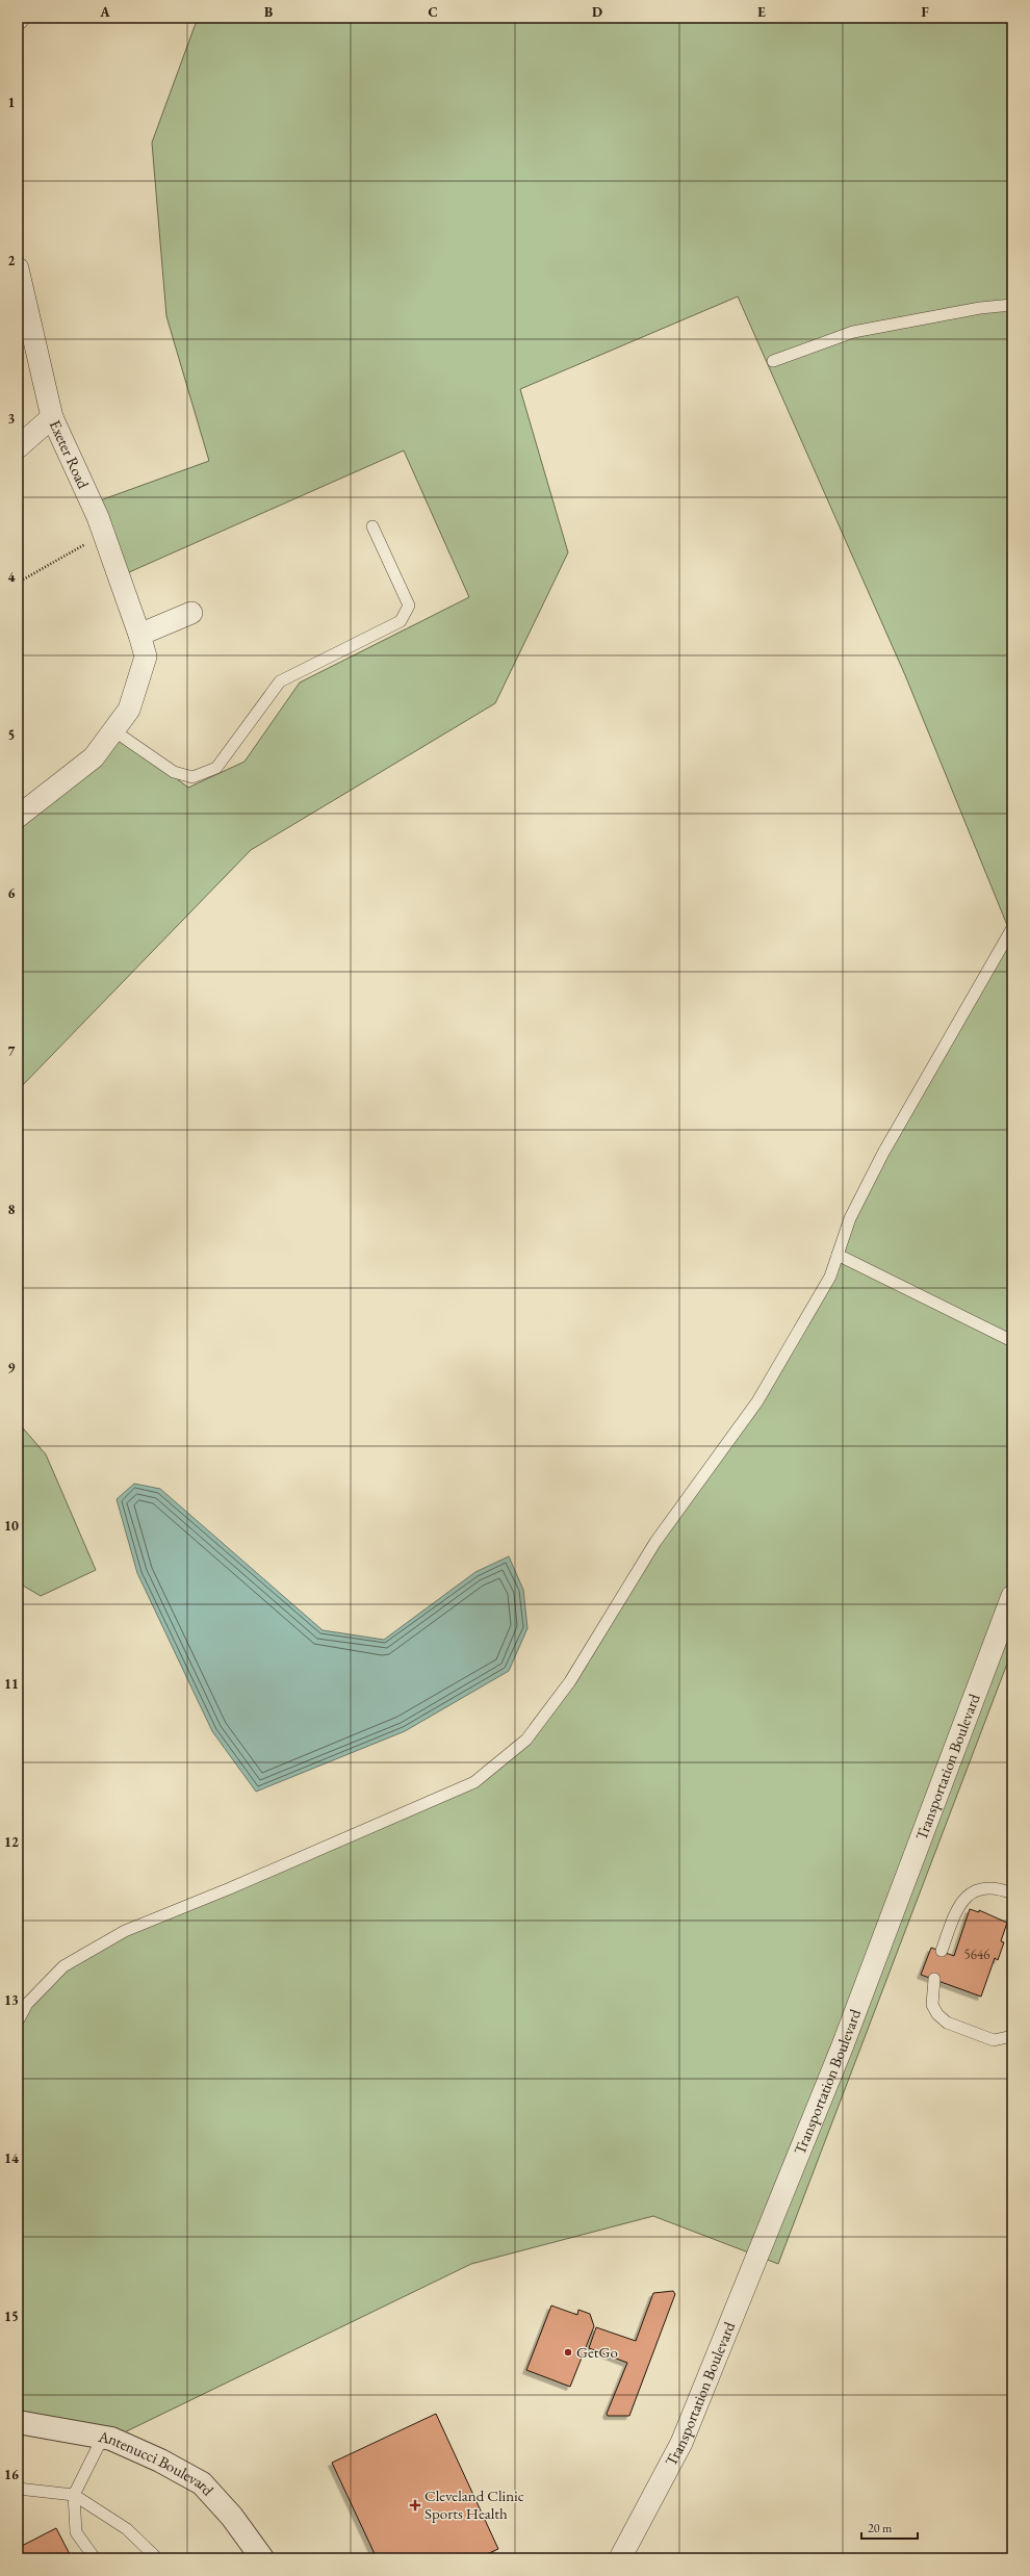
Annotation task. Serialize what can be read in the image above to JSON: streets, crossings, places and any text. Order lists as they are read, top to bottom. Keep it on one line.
{"streets":{"street":["Exeter Road","Transportation Boulevard","Antenucci Boulevard"]},"places":{"other":["GetGo"],"health":["Cleveland Clinic Sports Health"]},"house_numbers":["5646"],"scale_bar":"20 m","grid":{"columns":["A","B","C","D","E","F"],"rows":["1","2","3","4","5","6","7","8","9","10","11","12","13","14","15","16"]}}
